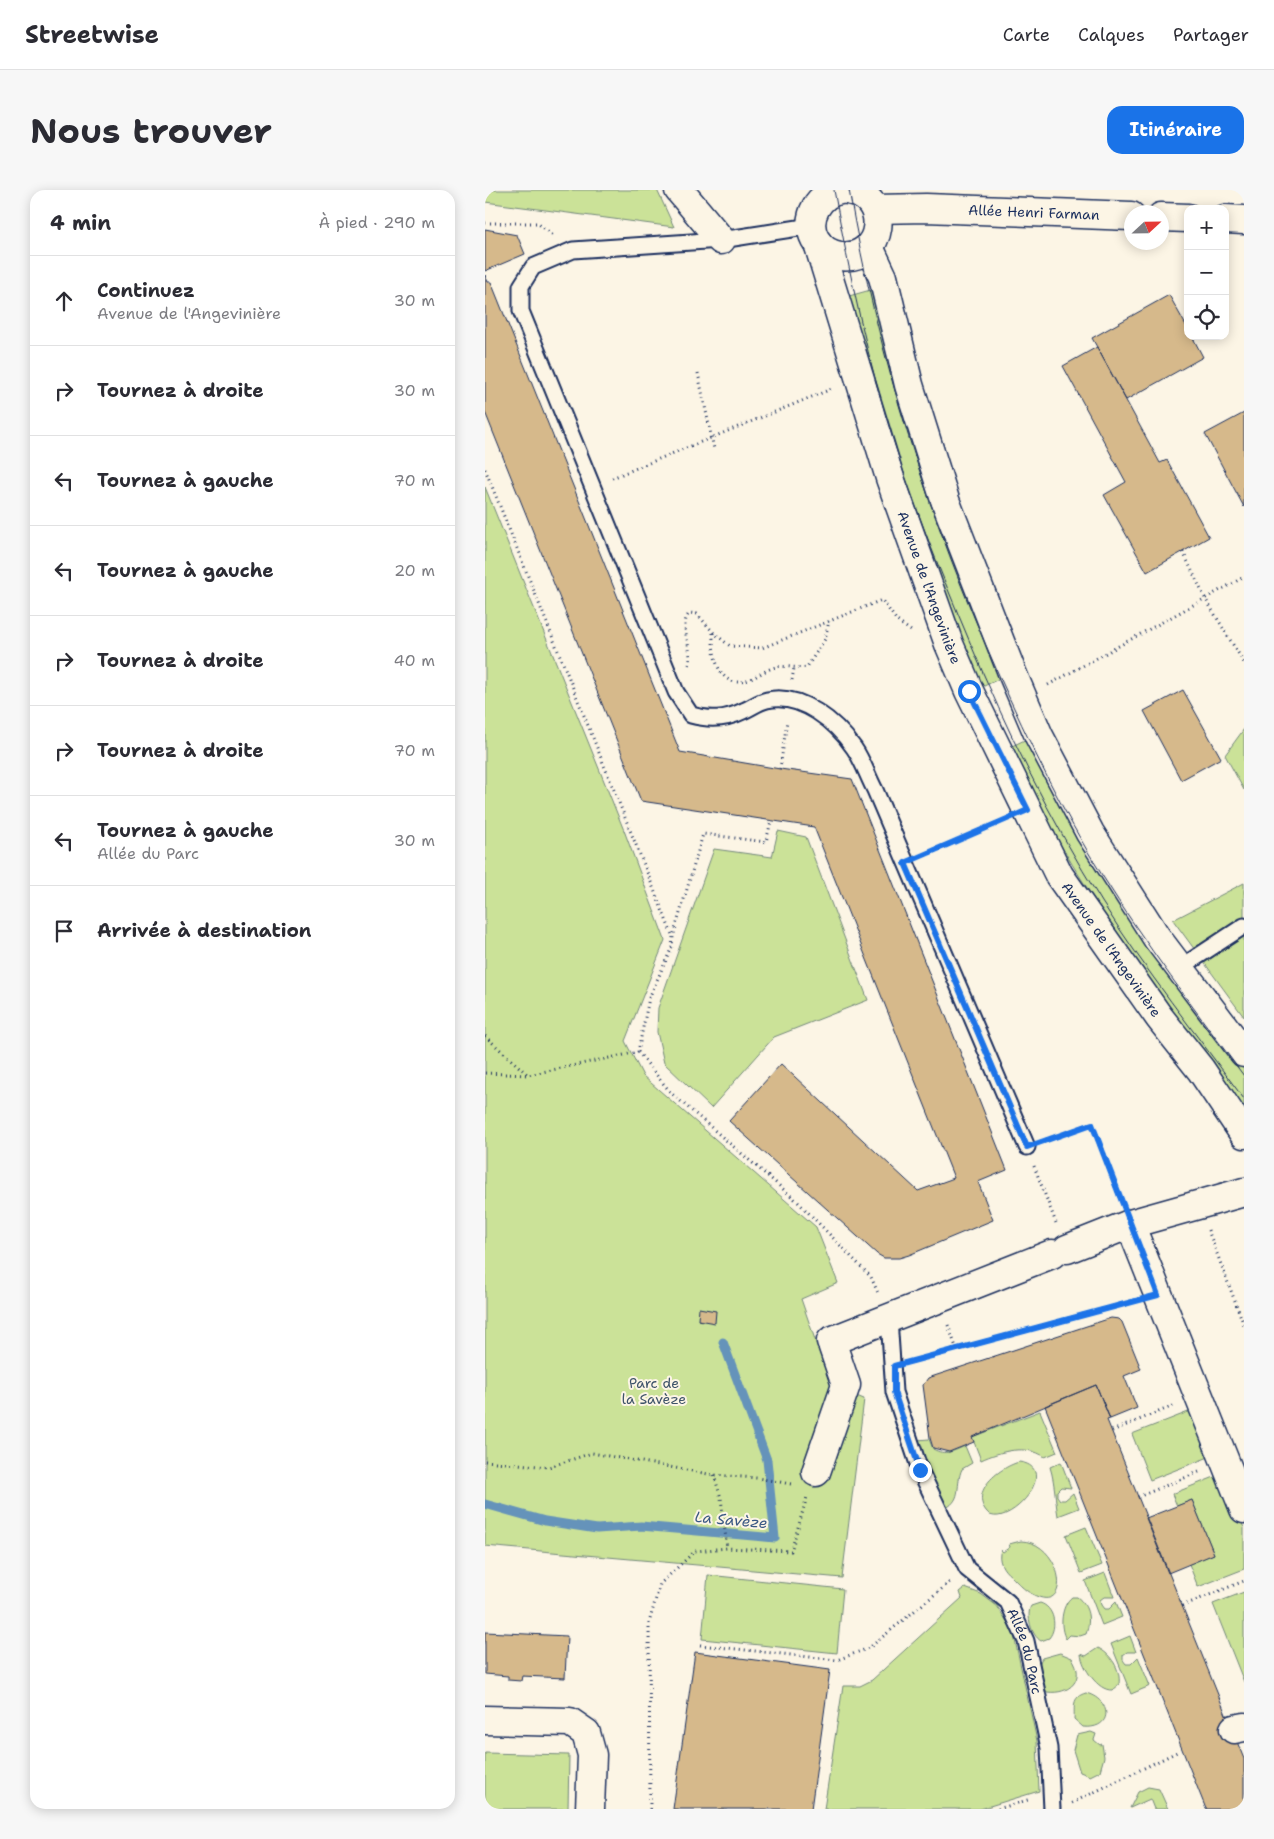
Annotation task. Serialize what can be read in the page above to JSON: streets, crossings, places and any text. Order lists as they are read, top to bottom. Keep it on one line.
{"streets":{"street":["Allée Henri Farman","Avenue de l'Angevinière"],"lane":["Allée du Parc"]},"crossings":[["Allée Henri Farman","Avenue de l'Angevinière"]],"water":["La Savèze"],"parks":["Parc de la Savèze"],"north":"right","page":{"header":"Streetwise","nav":["Carte","Calques","Partager"],"buttons":"Itinéraire","title":"Nous trouver","heading":["4 min","À pied · 290 m"],"map_buttons":["+","−"],"list":[["Continuez","Avenue de l'Angevinière","30 m"],["Tournez à droite","30 m"],["Tournez à gauche","70 m"],["Tournez à gauche","20 m"],["Tournez à droite","40 m"],["Tournez à droite","70 m"],["Tournez à gauche","Allée du Parc","30 m"],"Arrivée à destination"]}}
